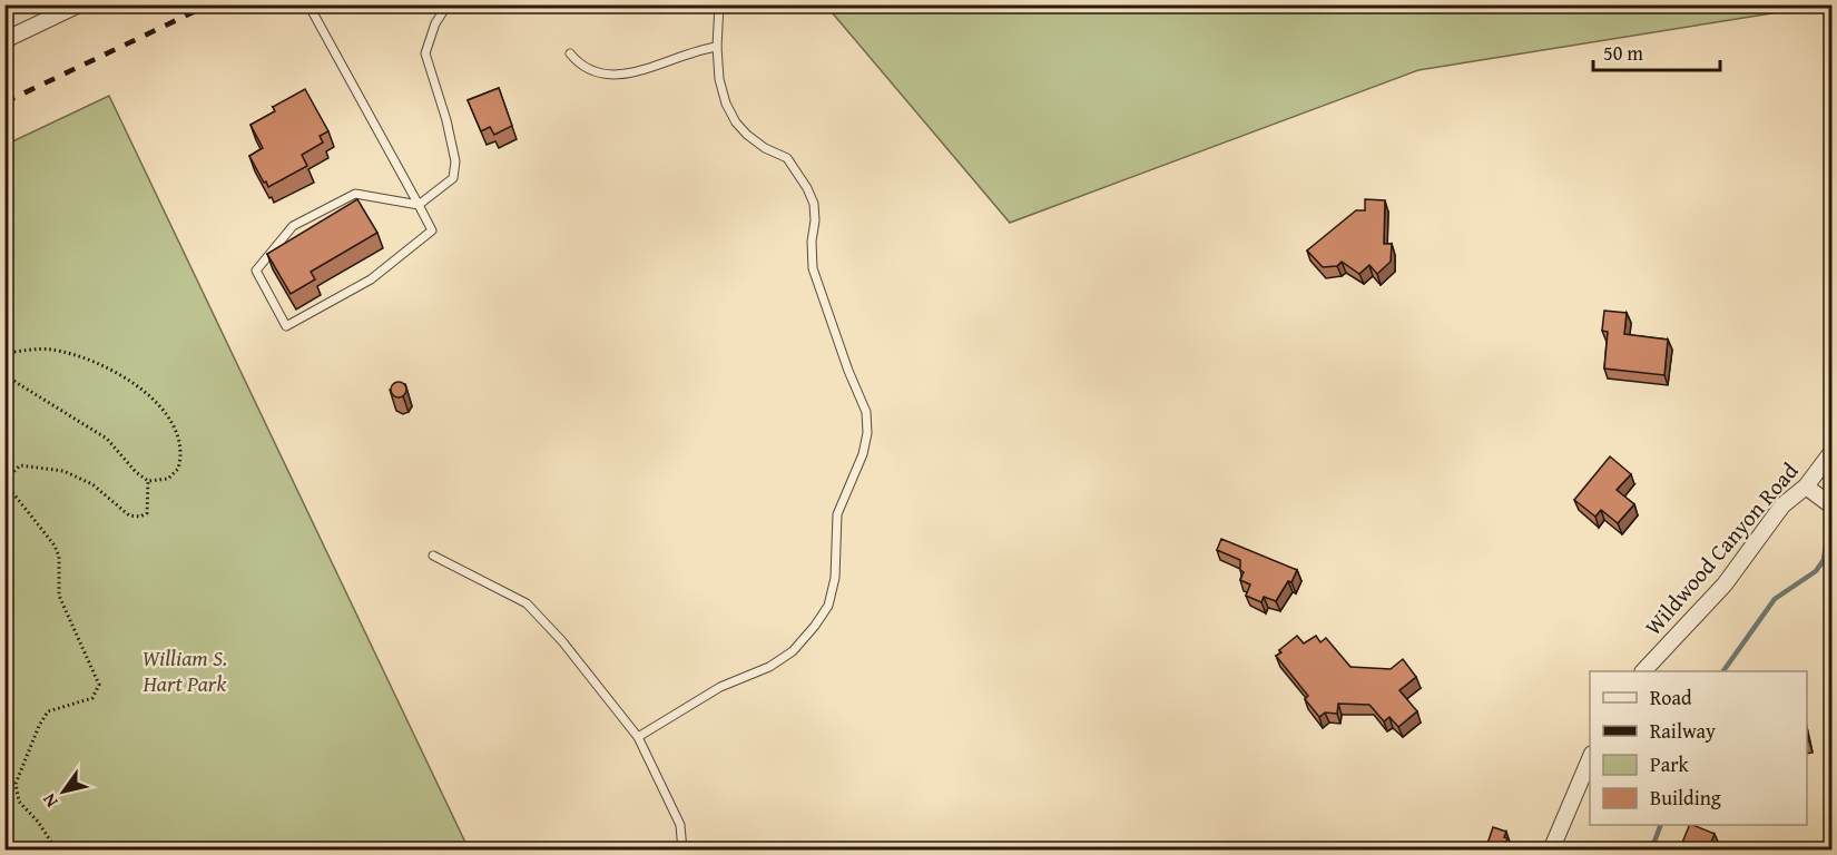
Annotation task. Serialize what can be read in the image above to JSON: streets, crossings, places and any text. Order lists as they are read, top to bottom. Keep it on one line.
{"streets":{"street":["Wildwood Canyon Road"]},"parks":["William S. Hart Park"],"legend":["Road","Railway","Park","Building"],"scale_bar":"50 m","north":"bottom left"}
